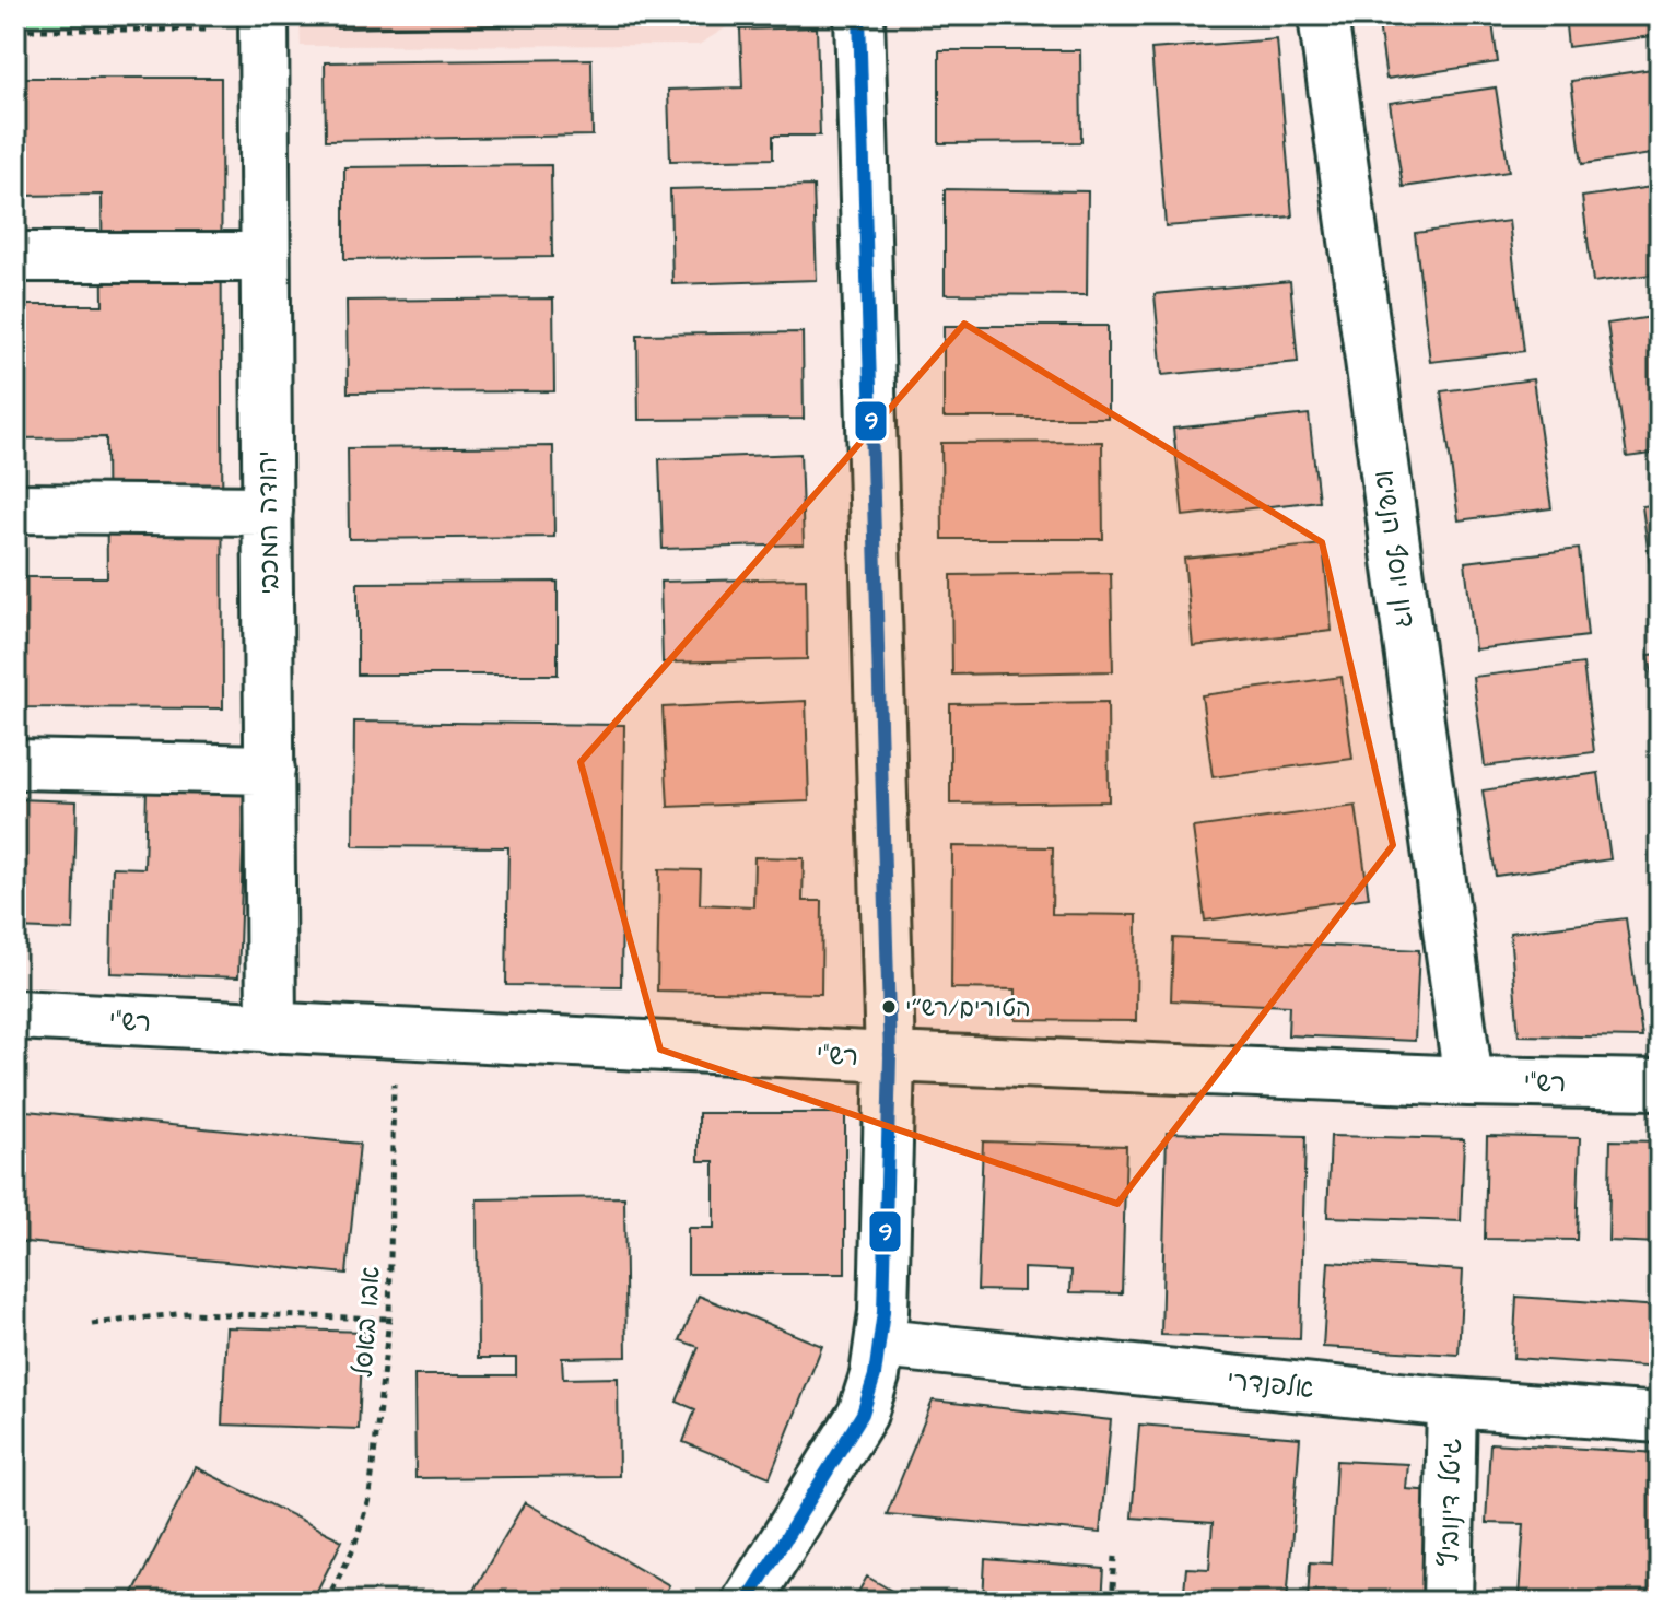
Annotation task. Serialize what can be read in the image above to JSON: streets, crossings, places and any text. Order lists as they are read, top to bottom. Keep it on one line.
{"streets":{"street":["יהודה המכבי","דון יוסף הנשיא","רש\"י","אלפנדרי","גיטל דינוביץ"],"path":["אבו באסל"]},"crossings":[["יהודה המכבי","רש\"י"],["דון יוסף הנשיא","רש\"י"],["רש\"י","אבו באסל"],["אלפנדרי","גיטל דינוביץ"]],"places":["הטורים/רש״י"],"lines":["transit line 9"]}
